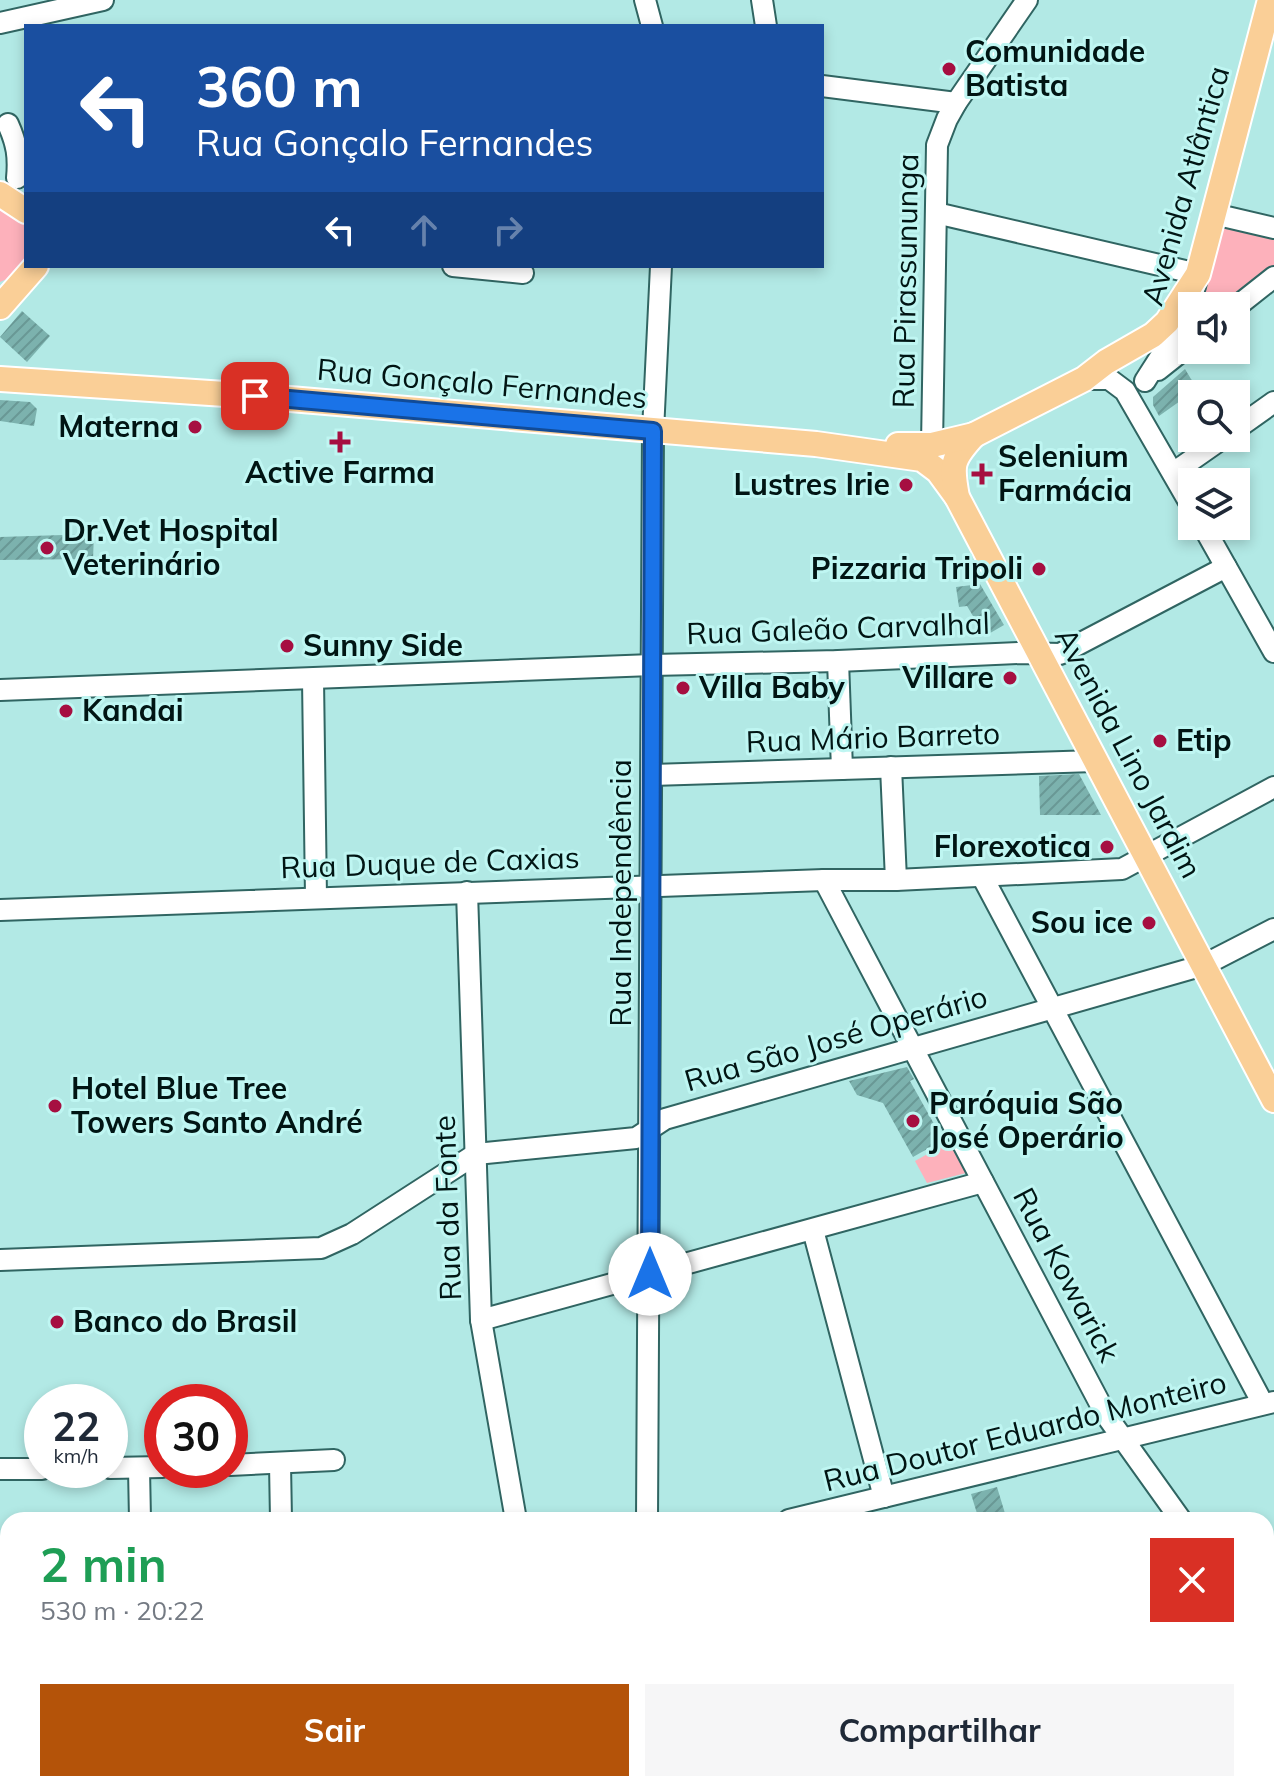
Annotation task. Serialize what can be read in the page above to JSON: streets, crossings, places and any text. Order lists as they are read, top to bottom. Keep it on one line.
{"streets":{"main road":["Avenida Atlântica","Rua Gonçalo Fernandes","Avenida Lino Jardim"],"street":["Rua Pirassununga","Rua Galeão Carvalhal","Rua Mário Barreto","Rua Duque de Caxias","Rua Independência","Rua São José Operário","Rua da Fonte","Rua Kowarick","Rua Doutor Eduardo Monteiro"]},"crossings":[["Avenida Atlântica","Rua Gonçalo Fernandes"],["Rua Pirassununga","Rua Gonçalo Fernandes"],["Rua Gonçalo Fernandes","Avenida Lino Jardim"],["Rua Gonçalo Fernandes","Rua Independência"],["Rua Galeão Carvalhal","Avenida Lino Jardim"],["Rua Galeão Carvalhal","Rua Independência"],["Rua Mário Barreto","Avenida Lino Jardim"],["Rua Mário Barreto","Rua Independência"],["Avenida Lino Jardim","Rua Duque de Caxias"],["Avenida Lino Jardim","Rua São José Operário"],["Rua Duque de Caxias","Rua Independência"],["Rua Duque de Caxias","Rua da Fonte"],["Rua Duque de Caxias","Rua Kowarick"],["Rua Independência","Rua São José Operário"],["Rua São José Operário","Rua da Fonte"],["Rua São José Operário","Rua Kowarick"],["Rua Kowarick","Rua Doutor Eduardo Monteiro"]],"places":{"other":["Comunidade Batista","Materna","Lustres Irie","Dr.Vet Hospital Veterinário","Pizzaria Tripoli","Sunny Side","Villare","Villa Baby","Kandai","Etip","Florexotica","Sou ice","Hotel Blue Tree Towers Santo André","Paróquia São José Operário","Banco do Brasil"],"health":["Active Farma","Selenium Farmácia"]},"page":{"turn":["360 m","Rua Gonçalo Fernandes"],"speed":"22 km/h","limit":"30","heading":["2 min","530 m · 20:22"],"buttons":["Sair","Compartilhar"]}}
